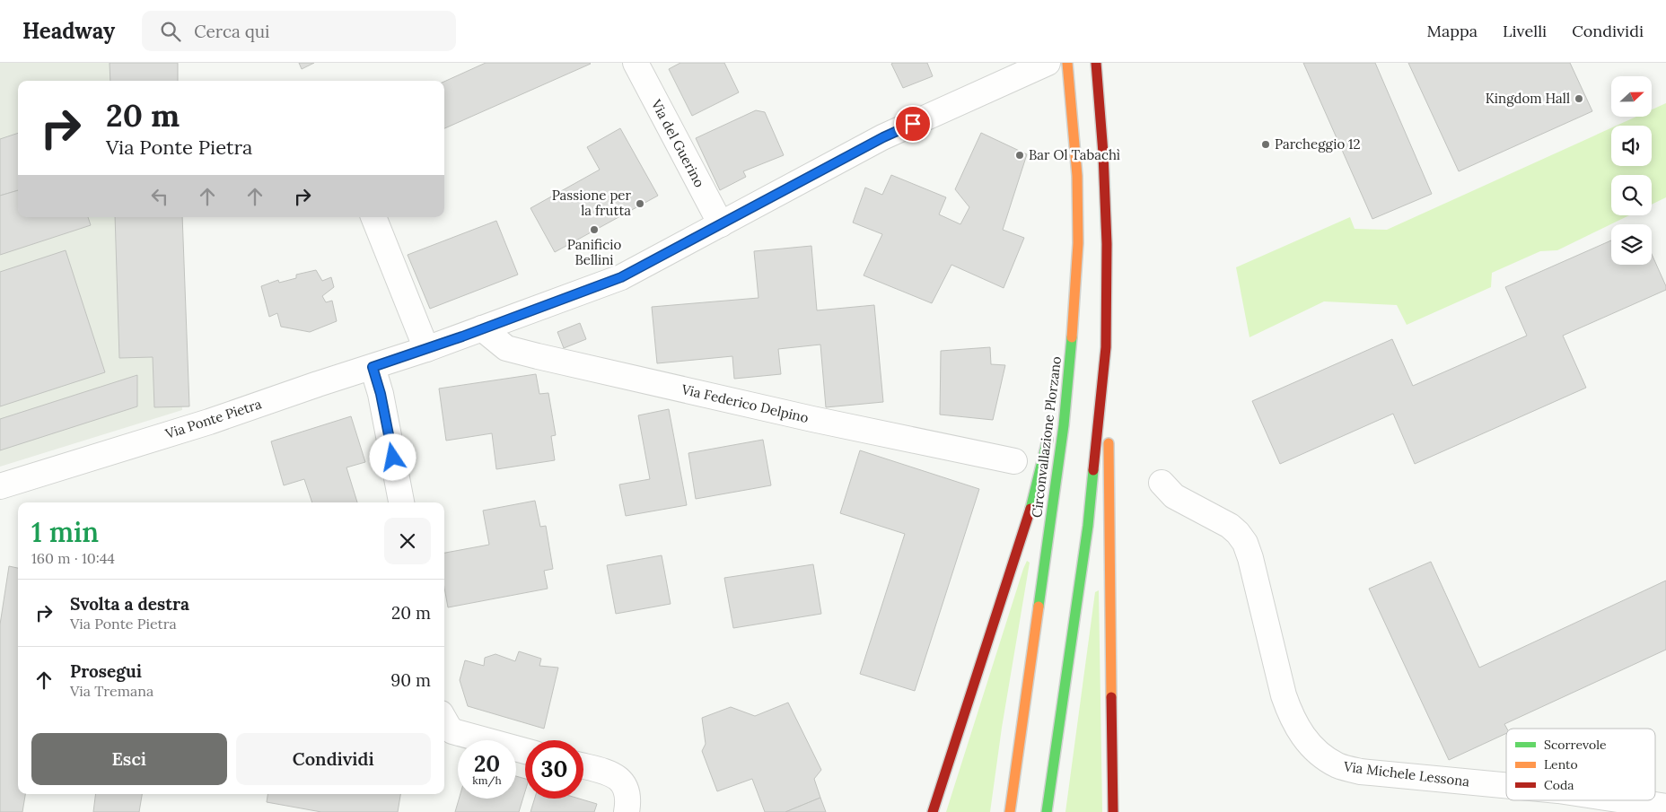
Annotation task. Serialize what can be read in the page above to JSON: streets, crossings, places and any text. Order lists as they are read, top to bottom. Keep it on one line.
{"streets":{"highway":["Circonvallazione Plorzano"],"street":["Via del Guerino","Via Federico Delpino","Via Ponte Pietra","Via Michele Lessona"]},"crossings":[["Via del Guerino","Via Ponte Pietra"],["Via Federico Delpino","Via Ponte Pietra"]],"places":["Kingdom Hall","Parcheggio 12","Bar Ol Tabachì","Passione per la frutta","Panificio Bellini"],"legend":["Scorrevole","Lento","Coda"],"north":"right","page":{"header":"Headway","search":"Cerca qui","nav":["Mappa","Livelli","Condividi"],"turn":["20 m","Via Ponte Pietra"],"heading":["1 min","160 m · 10:44"],"list":[{"name":"Svolta a destra","note":"Via Ponte Pietra","value":"20 m"},{"name":"Prosegui","note":"Via Tremana","value":"90 m"}],"buttons":["Esci","Condividi"],"speed":"20 km/h","limit":"30"}}
